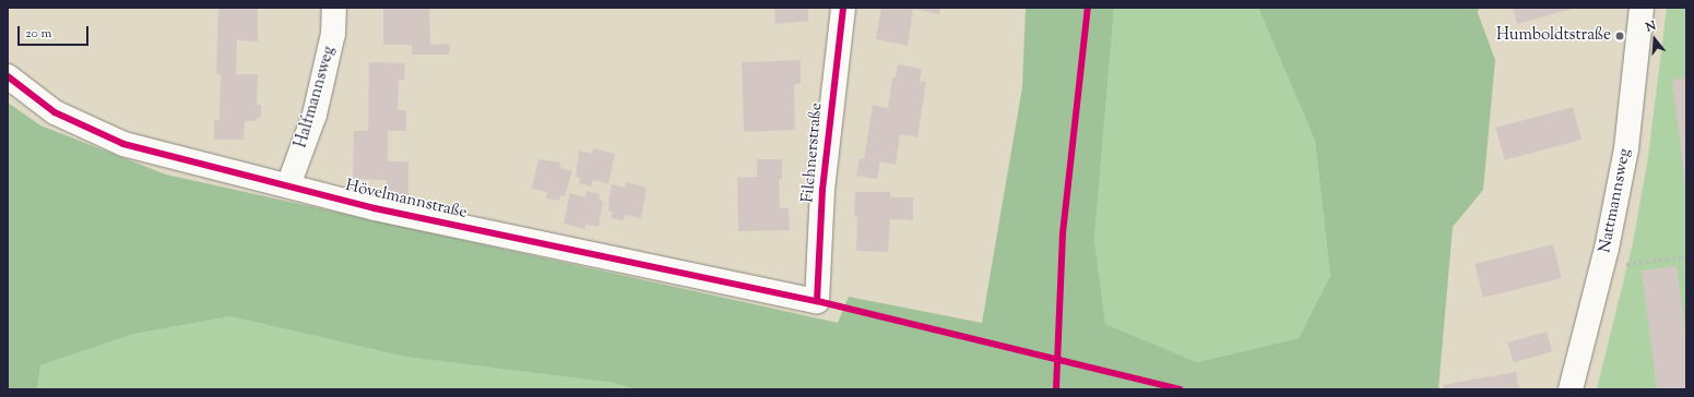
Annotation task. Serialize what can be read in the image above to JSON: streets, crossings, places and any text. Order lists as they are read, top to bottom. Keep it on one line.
{"streets":{"street":["Halfmannsweg","Filchnerstraße","Hövelmannstraße","Nattmannsweg"]},"crossings":[["Halfmannsweg","Hövelmannstraße"],["Filchnerstraße","Hövelmannstraße"]],"places":["Humboldtstraße"],"scale_bar":"20 m","north":"top"}
